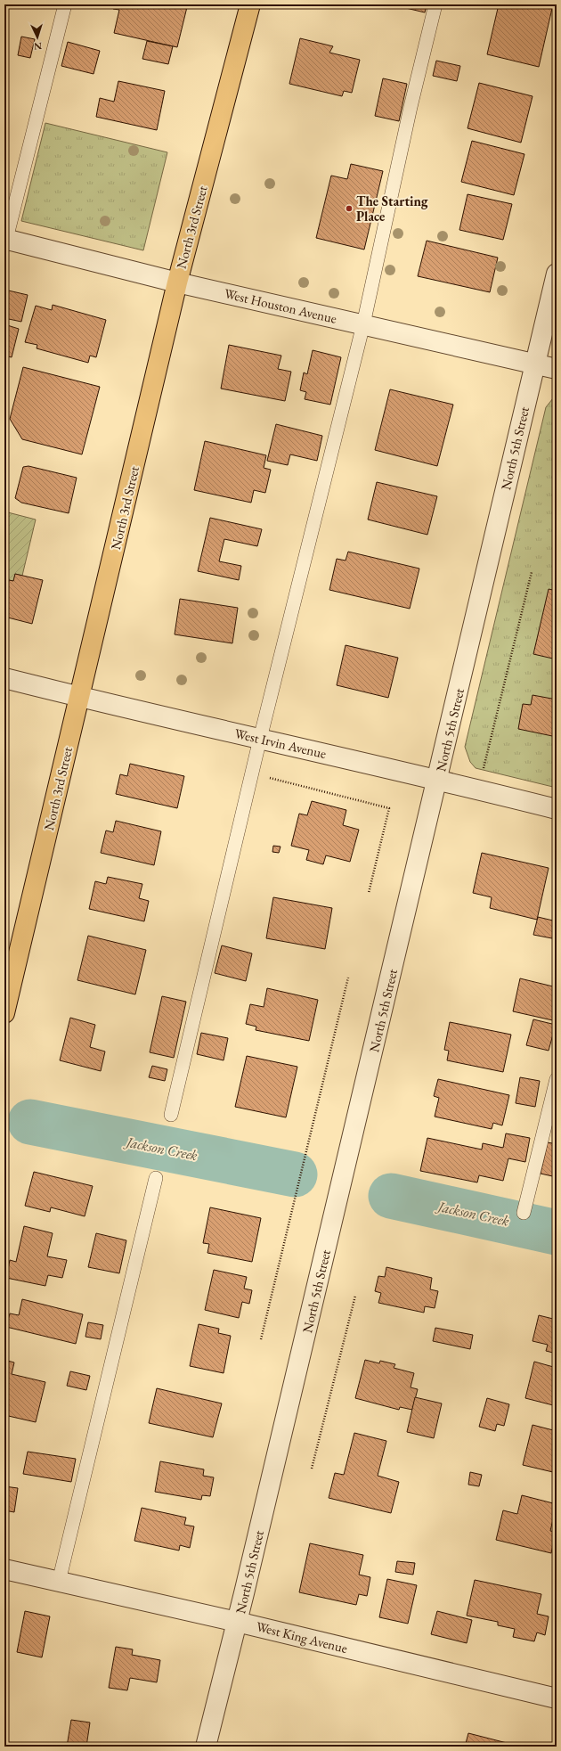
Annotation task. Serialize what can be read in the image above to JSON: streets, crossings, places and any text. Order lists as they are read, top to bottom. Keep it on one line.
{"streets":{"main road":["North 3rd Street"],"street":["West Houston Avenue","North 5th Street","West Irvin Avenue","West King Avenue"]},"crossings":[["North 3rd Street","West Houston Avenue"],["North 3rd Street","West Irvin Avenue"],["West Houston Avenue","North 5th Street"],["North 5th Street","West Irvin Avenue"],["North 5th Street","West King Avenue"]],"water":["Jackson Creek"],"places":["The Starting Place"],"north":"bottom"}
